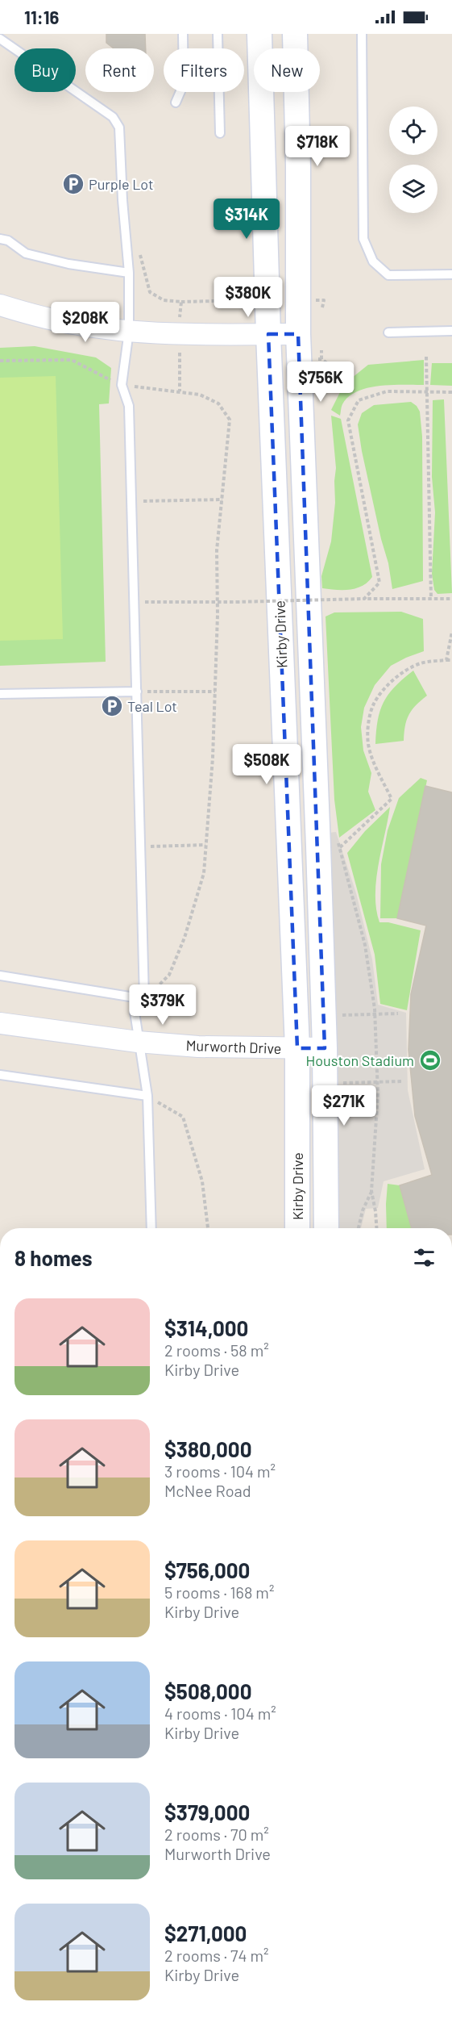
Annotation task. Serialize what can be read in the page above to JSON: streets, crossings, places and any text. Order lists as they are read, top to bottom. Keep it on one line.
{"streets":{"main road":["Kirby Drive"],"street":["Murworth Drive"]},"crossings":[["Kirby Drive","Murworth Drive"]],"places":{"parking":["Purple Lot","Teal Lot"],"sports":["Houston Stadium"]},"page":{"status":"11:16","chip":["Buy","Rent","Filters","New"],"price":["$718K","$314K","$380K","$208K","$756K","$508K","$379K","$271K"],"heading":"8 homes","list":[{"name":"$314,000","note":"2 rooms · 58 m² · Kirby Drive"},{"name":"$380,000","note":"3 rooms · 104 m² · McNee Road"},{"name":"$756,000","note":"5 rooms · 168 m² · Kirby Drive"},{"name":"$508,000","note":"4 rooms · 104 m² · Kirby Drive"},{"name":"$379,000","note":"2 rooms · 70 m² · Murworth Drive"},{"name":"$271,000","note":"2 rooms · 74 m² · Kirby Drive"}]}}
